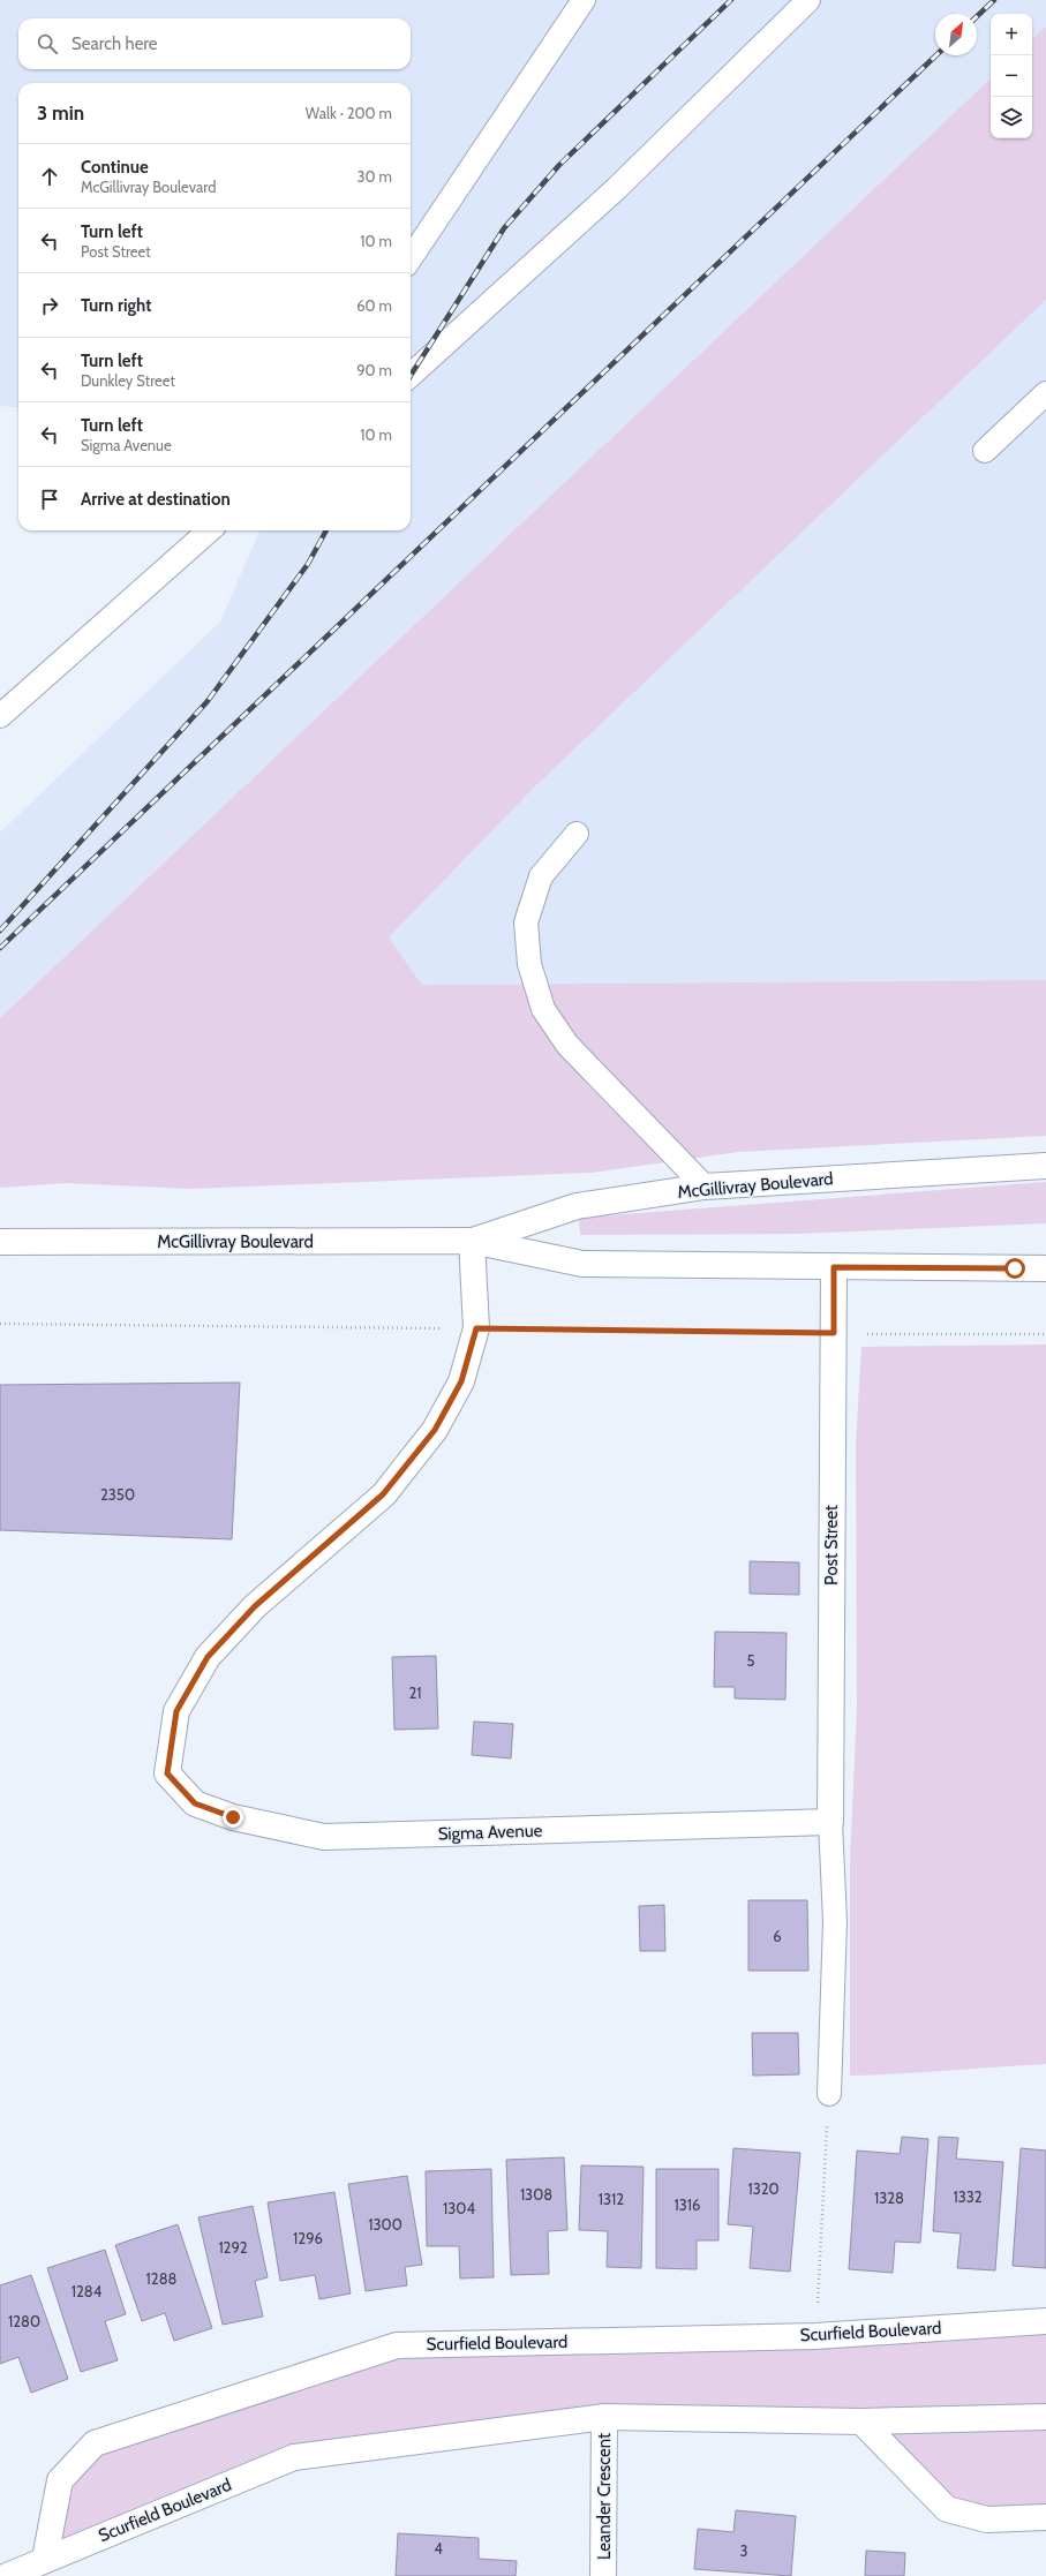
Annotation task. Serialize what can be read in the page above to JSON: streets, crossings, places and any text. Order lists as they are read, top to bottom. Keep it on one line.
{"streets":{"street":["McGillivray Boulevard","Post Street","Sigma Avenue","Scurfield Boulevard","Leander Crescent"]},"crossings":[["McGillivray Boulevard","Post Street"],["Post Street","Sigma Avenue"],["Scurfield Boulevard","Leander Crescent"]],"house_numbers":["2350","5","21","6","1320","1308","1332","1328","1312","1316","1304","1300","1296","1292","1288","1284","1280","4","3"],"north":"top right","page":{"map_buttons":["+","−"],"search":"Search here","heading":["3 min","Walk · 200 m"],"list":[["Continue","McGillivray Boulevard","30 m"],["Turn left","Post Street","10 m"],["Turn right","60 m"],["Turn left","Dunkley Street","90 m"],["Turn left","Sigma Avenue","10 m"],"Arrive at destination"]}}
